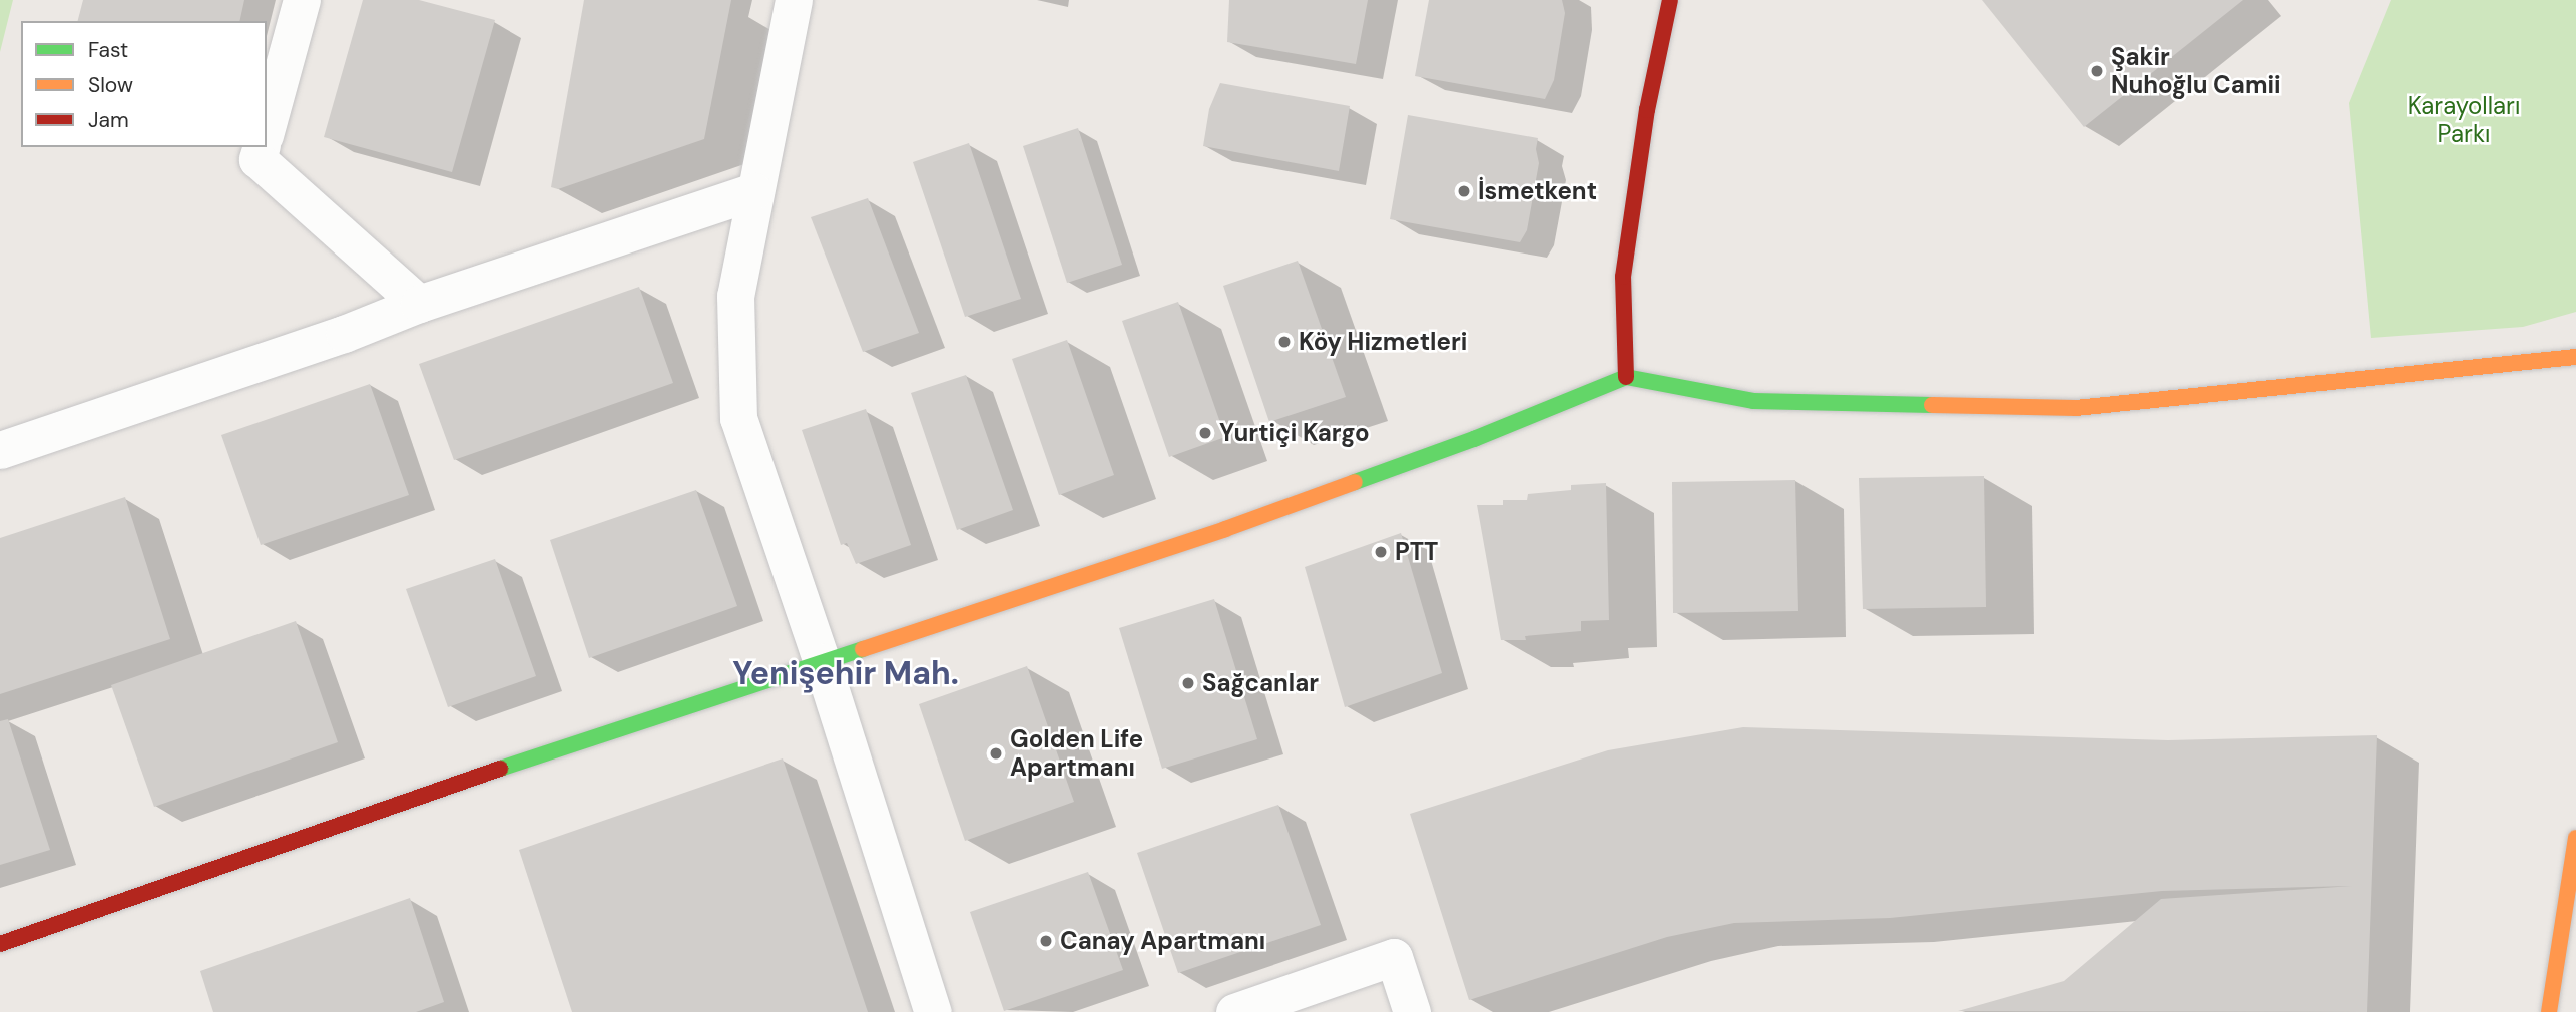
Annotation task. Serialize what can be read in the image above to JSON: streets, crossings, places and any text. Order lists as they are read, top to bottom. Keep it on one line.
{"districts":["Yenişehir Mah."],"parks":["Karayolları Parkı"],"places":["Şakir Nuhoğlu Camii","İsmetkent","Köy Hizmetleri","Yurtiçi Kargo","PTT","Sağcanlar","Golden Life Apartmanı","Canay Apartmanı"],"legend":["Fast","Slow","Jam"]}
